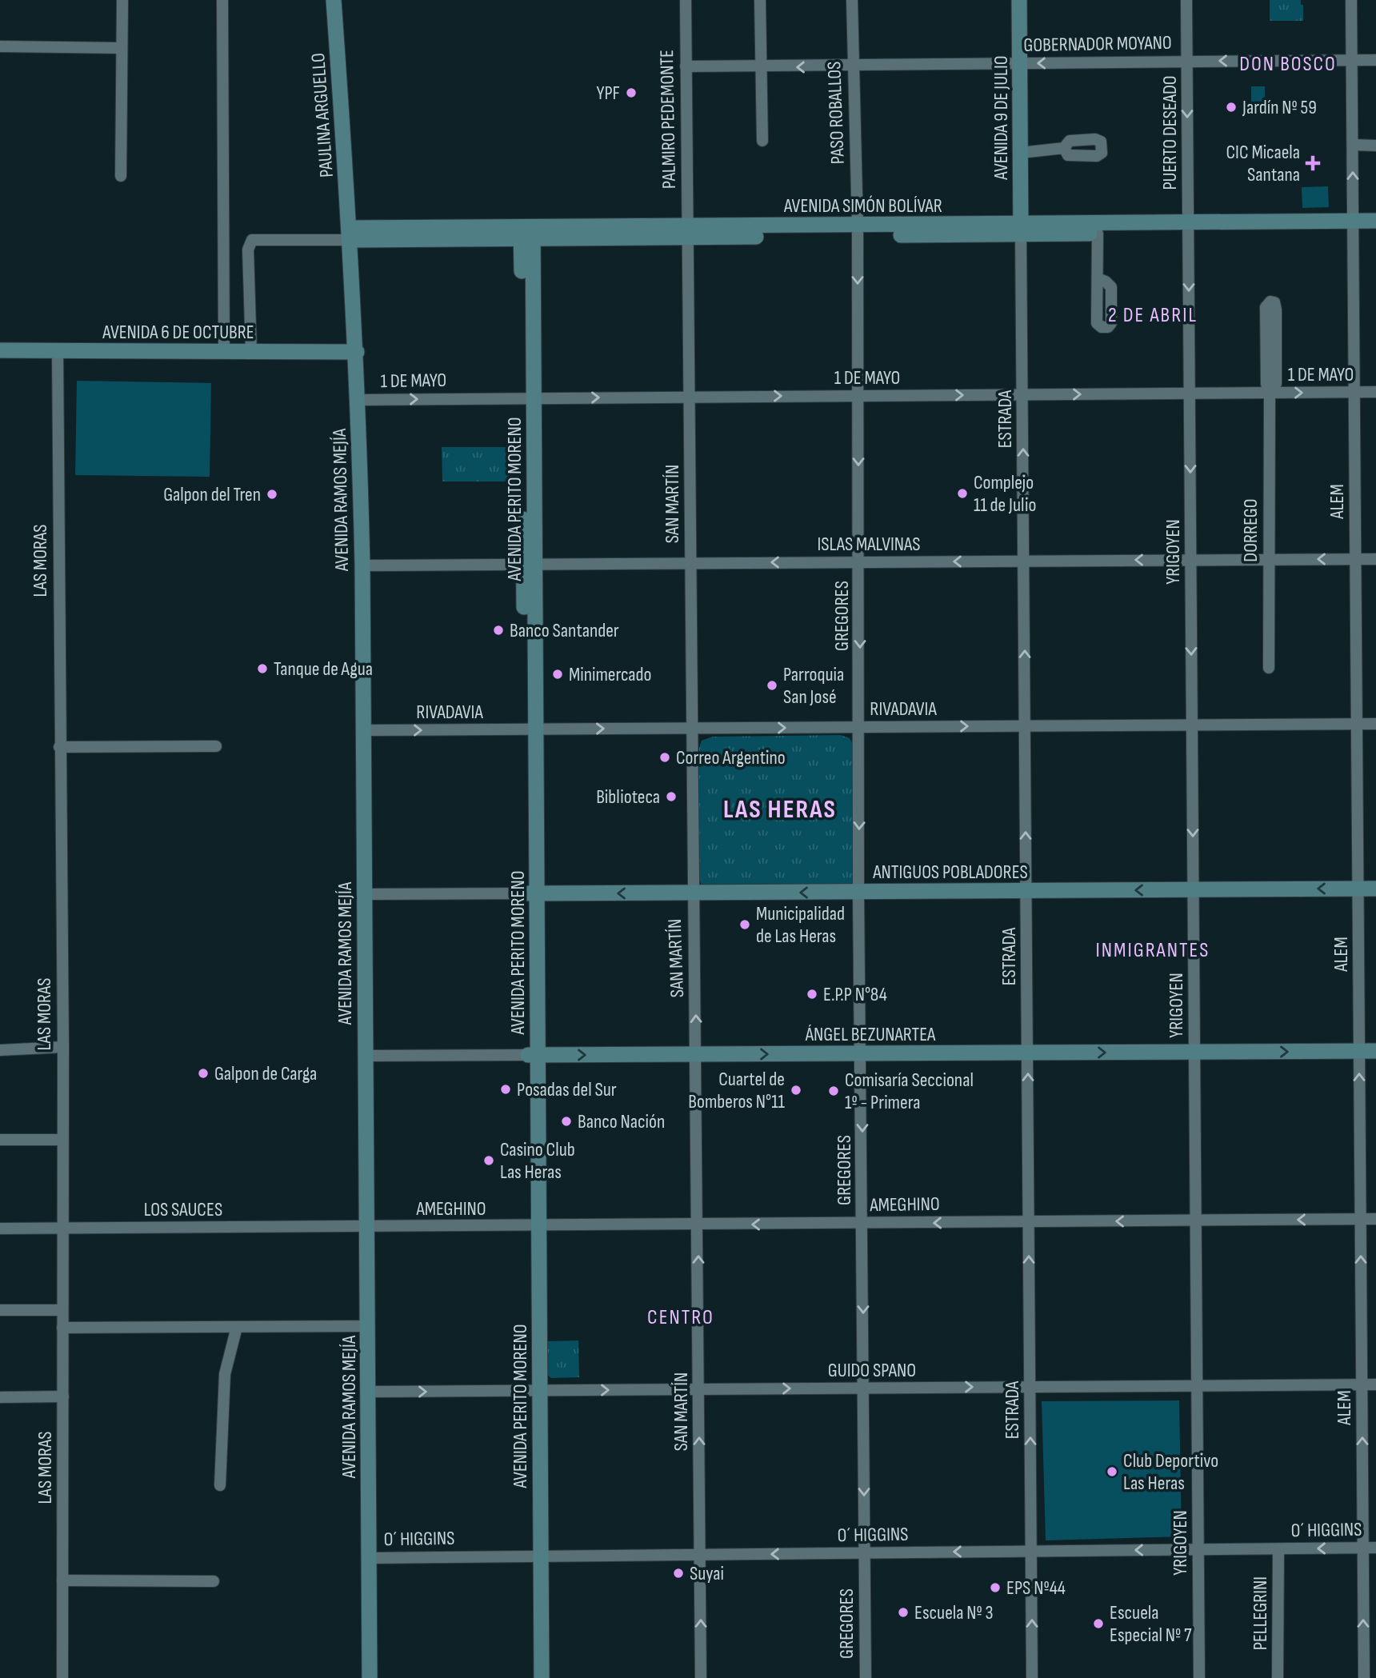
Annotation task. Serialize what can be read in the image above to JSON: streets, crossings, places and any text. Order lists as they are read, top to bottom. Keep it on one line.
{"streets":{"street":["GOBERNADOR MOYANO","PASO ROBALLOS","PAULINA ARGUELLO","AVENIDA 9 DE JULIO","PALMIRO PEDEMONTE","PUERTO DESEADO","AVENIDA SIMÓN BOLÍVAR","AVENIDA 6 DE OCTUBRE","1 DE MAYO","ESTRADA","AVENIDA PERITO MORENO","AVENIDA RAMOS MEJÍA","ALEM","SAN MARTÍN","DORREGO","ISLAS MALVINAS","YRIGOYEN","LAS MORAS","GREGORES","RIVADAVIA","ANTIGUOS POBLADORES","ÁNGEL BEZUNARTEA","AMEGHINO","LOS SAUCES","GUIDO SPANO","O´ HIGGINS","PELLEGRINI"]},"crossings":[["GOBERNADOR MOYANO","PASO ROBALLOS"],["GOBERNADOR MOYANO","AVENIDA 9 DE JULIO"],["GOBERNADOR MOYANO","PALMIRO PEDEMONTE"],["GOBERNADOR MOYANO","PUERTO DESEADO"],["GOBERNADOR MOYANO","ALEM"],["PASO ROBALLOS","AVENIDA SIMÓN BOLÍVAR"],["PASO ROBALLOS","GREGORES"],["PAULINA ARGUELLO","AVENIDA SIMÓN BOLÍVAR"],["PAULINA ARGUELLO","AVENIDA RAMOS MEJÍA"],["AVENIDA 9 DE JULIO","AVENIDA SIMÓN BOLÍVAR"],["AVENIDA 9 DE JULIO","ESTRADA"],["PALMIRO PEDEMONTE","AVENIDA SIMÓN BOLÍVAR"],["PALMIRO PEDEMONTE","SAN MARTÍN"],["PUERTO DESEADO","AVENIDA SIMÓN BOLÍVAR"],["PUERTO DESEADO","YRIGOYEN"],["AVENIDA SIMÓN BOLÍVAR","ESTRADA"],["AVENIDA SIMÓN BOLÍVAR","AVENIDA PERITO MORENO"],["AVENIDA SIMÓN BOLÍVAR","AVENIDA RAMOS MEJÍA"],["AVENIDA SIMÓN BOLÍVAR","ALEM"],["AVENIDA SIMÓN BOLÍVAR","SAN MARTÍN"],["AVENIDA SIMÓN BOLÍVAR","YRIGOYEN"],["AVENIDA SIMÓN BOLÍVAR","GREGORES"],["AVENIDA 6 DE OCTUBRE","AVENIDA RAMOS MEJÍA"],["AVENIDA 6 DE OCTUBRE","LAS MORAS"],["1 DE MAYO","ESTRADA"],["1 DE MAYO","AVENIDA PERITO MORENO"],["1 DE MAYO","AVENIDA RAMOS MEJÍA"],["1 DE MAYO","ALEM"],["1 DE MAYO","SAN MARTÍN"],["1 DE MAYO","DORREGO"],["1 DE MAYO","YRIGOYEN"],["1 DE MAYO","GREGORES"],["ESTRADA","ISLAS MALVINAS"],["ESTRADA","RIVADAVIA"],["ESTRADA","ANTIGUOS POBLADORES"],["ESTRADA","ÁNGEL BEZUNARTEA"],["ESTRADA","AMEGHINO"],["ESTRADA","GUIDO SPANO"],["ESTRADA","O´ HIGGINS"],["AVENIDA PERITO MORENO","ISLAS MALVINAS"],["AVENIDA PERITO MORENO","RIVADAVIA"],["AVENIDA PERITO MORENO","ANTIGUOS POBLADORES"],["AVENIDA PERITO MORENO","ÁNGEL BEZUNARTEA"],["AVENIDA PERITO MORENO","AMEGHINO"],["AVENIDA PERITO MORENO","GUIDO SPANO"],["AVENIDA PERITO MORENO","O´ HIGGINS"],["AVENIDA RAMOS MEJÍA","ISLAS MALVINAS"],["AVENIDA RAMOS MEJÍA","RIVADAVIA"],["AVENIDA RAMOS MEJÍA","ANTIGUOS POBLADORES"],["AVENIDA RAMOS MEJÍA","ÁNGEL BEZUNARTEA"],["AVENIDA RAMOS MEJÍA","AMEGHINO"],["AVENIDA RAMOS MEJÍA","LOS SAUCES"],["AVENIDA RAMOS MEJÍA","GUIDO SPANO"],["AVENIDA RAMOS MEJÍA","O´ HIGGINS"],["ALEM","ISLAS MALVINAS"],["ALEM","RIVADAVIA"],["ALEM","ANTIGUOS POBLADORES"],["ALEM","ÁNGEL BEZUNARTEA"],["ALEM","AMEGHINO"],["ALEM","GUIDO SPANO"],["ALEM","O´ HIGGINS"],["SAN MARTÍN","ISLAS MALVINAS"],["SAN MARTÍN","RIVADAVIA"],["SAN MARTÍN","ANTIGUOS POBLADORES"],["SAN MARTÍN","ÁNGEL BEZUNARTEA"],["SAN MARTÍN","AMEGHINO"],["SAN MARTÍN","GUIDO SPANO"],["SAN MARTÍN","O´ HIGGINS"],["DORREGO","ISLAS MALVINAS"],["ISLAS MALVINAS","YRIGOYEN"],["ISLAS MALVINAS","GREGORES"],["YRIGOYEN","RIVADAVIA"],["YRIGOYEN","ANTIGUOS POBLADORES"],["YRIGOYEN","ÁNGEL BEZUNARTEA"],["YRIGOYEN","AMEGHINO"],["YRIGOYEN","GUIDO SPANO"],["YRIGOYEN","O´ HIGGINS"],["LAS MORAS","LOS SAUCES"],["GREGORES","RIVADAVIA"],["GREGORES","ANTIGUOS POBLADORES"],["GREGORES","ÁNGEL BEZUNARTEA"],["GREGORES","AMEGHINO"],["GREGORES","GUIDO SPANO"],["GREGORES","O´ HIGGINS"],["AMEGHINO","LOS SAUCES"],["O´ HIGGINS","PELLEGRINI"]],"one_way":["GOBERNADOR MOYANO","PUERTO DESEADO","1 DE MAYO","ESTRADA","ALEM","SAN MARTÍN","ISLAS MALVINAS","YRIGOYEN","GREGORES","RIVADAVIA","ANTIGUOS POBLADORES","ÁNGEL BEZUNARTEA","AMEGHINO","GUIDO SPANO","O´ HIGGINS"],"districts":["DON BOSCO","2 DE ABRIL","LAS HERAS","INMIGRANTES","CENTRO"],"places":{"other":["YPF","Jardín Nº 59","Complejo 11 de Julio","Galpon del Tren","Banco Santander","Tanque de Agua","Minimercado","Parroquia San José","Correo Argentino","Biblioteca","Municipalidad de Las Heras","E.P.P N°84","Galpon de Carga","Posadas del Sur","Cuartel de Bomberos N°11","Comisaría Seccional 1º - Primera","Banco Nación","Casino Club Las Heras","Club Deportivo Las Heras","Suyai","EPS Nº44","Escuela Nº 3","Escuela Especial Nº 7"],"health":["CIC Micaela Santana"]}}
